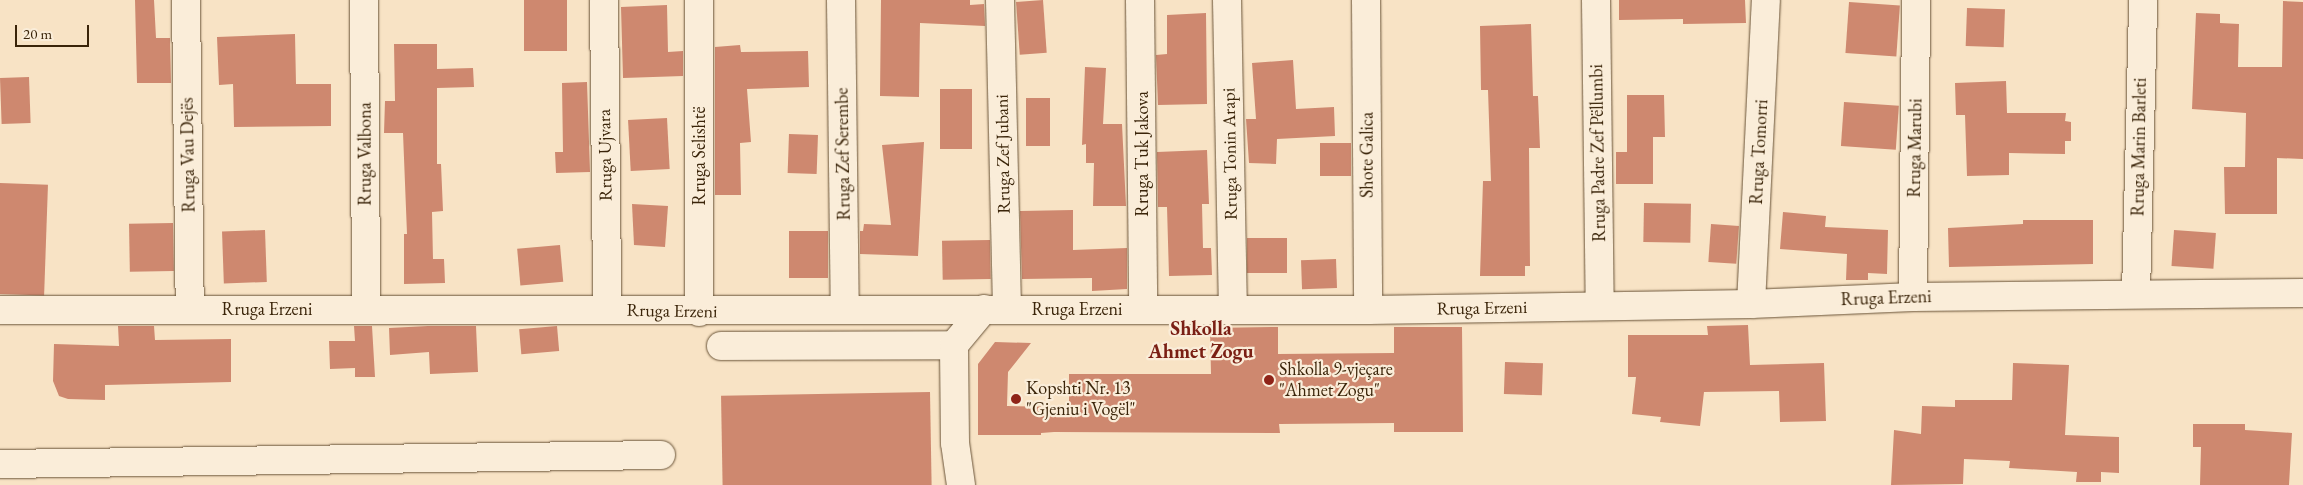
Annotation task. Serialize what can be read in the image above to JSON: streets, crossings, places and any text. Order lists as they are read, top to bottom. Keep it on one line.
{"streets":{"street":["Rruga Marin Barleti","Rruga Marubi","Rruga Tomorri","Rruga Padre Zef Pëllumbi","Rruga Valbona","Rruga Zef Serembe","Rruga Zef Jubani","Rruga Tuk Jakova","Rruga Tonin Arapi","Rruga Vau Dejës","Rruga Ujvara","Shote Galica","Rruga Selishtë","Rruga Erzeni"]},"crossings":[["Rruga Marin Barleti","Rruga Erzeni"],["Rruga Marubi","Rruga Erzeni"],["Rruga Tomorri","Rruga Erzeni"],["Rruga Padre Zef Pëllumbi","Rruga Erzeni"],["Rruga Valbona","Rruga Erzeni"],["Rruga Zef Serembe","Rruga Erzeni"],["Rruga Zef Jubani","Rruga Erzeni"],["Rruga Tuk Jakova","Rruga Erzeni"],["Rruga Tonin Arapi","Rruga Erzeni"],["Rruga Vau Dejës","Rruga Erzeni"],["Rruga Ujvara","Rruga Erzeni"],["Shote Galica","Rruga Erzeni"],["Rruga Selishtë","Rruga Erzeni"]],"districts":["Shkolla Ahmet Zogu"],"places":["Shkolla 9-vjeçare \"Ahmet Zogu\"","Kopshti Nr. 13 \"Gjeniu i Vogël\""],"scale_bar":"20 m"}
